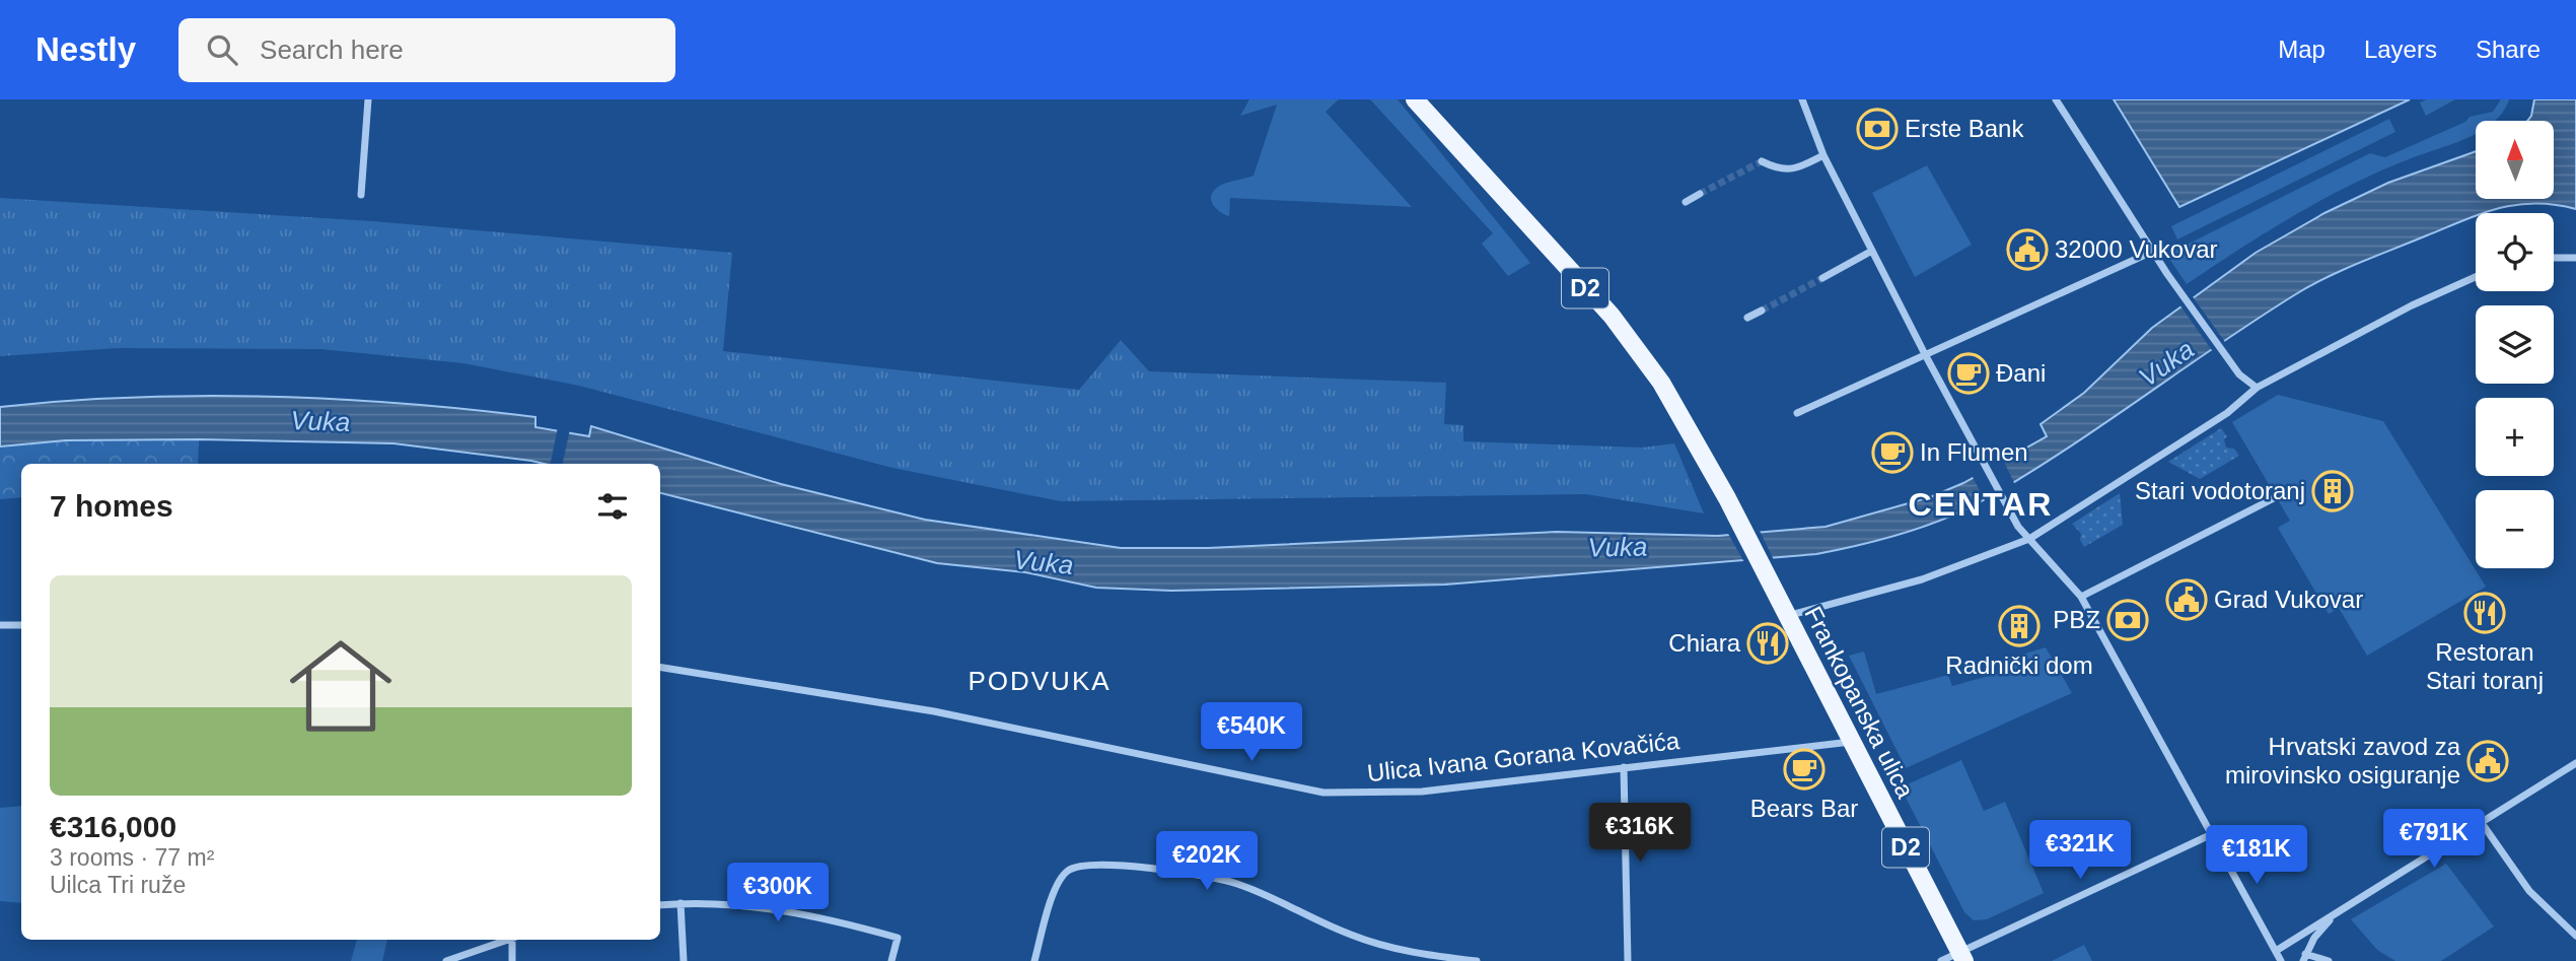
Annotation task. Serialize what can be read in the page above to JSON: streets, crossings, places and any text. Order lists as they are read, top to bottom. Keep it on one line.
{"streets":{"main road":["D2","Frankopanska ulica"],"street":["Ulica Ivana Gorana Kovačića"]},"crossings":[["Frankopanska ulica","Ulica Ivana Gorana Kovačića"]],"districts":["CENTAR","PODVUKA"],"water":["Vuka"],"places":{"bank":["Erste Bank","PBZ"],"public building":["32000 Vukovar","Grad Vukovar","Hrvatski zavod za mirovinsko osiguranje"],"cafe":["Đani","In Flumen","Bears Bar"],"building":["Stari vodotoranj","Radnički dom"],"restaurant":["Restoran Stari toranj","Chiara"]},"north":"top","page":{"header":"Nestly","search":"Search here","nav":["Map","Layers","Share"],"map_buttons":["+","−"],"heading":"7 homes","list":[{"name":"€316,000","note":"3 rooms · 77 m² · Uilca Tri ruže"}],"price":["€540K","€316K","€791K","€321K","€181K","€202K","€300K"]}}
